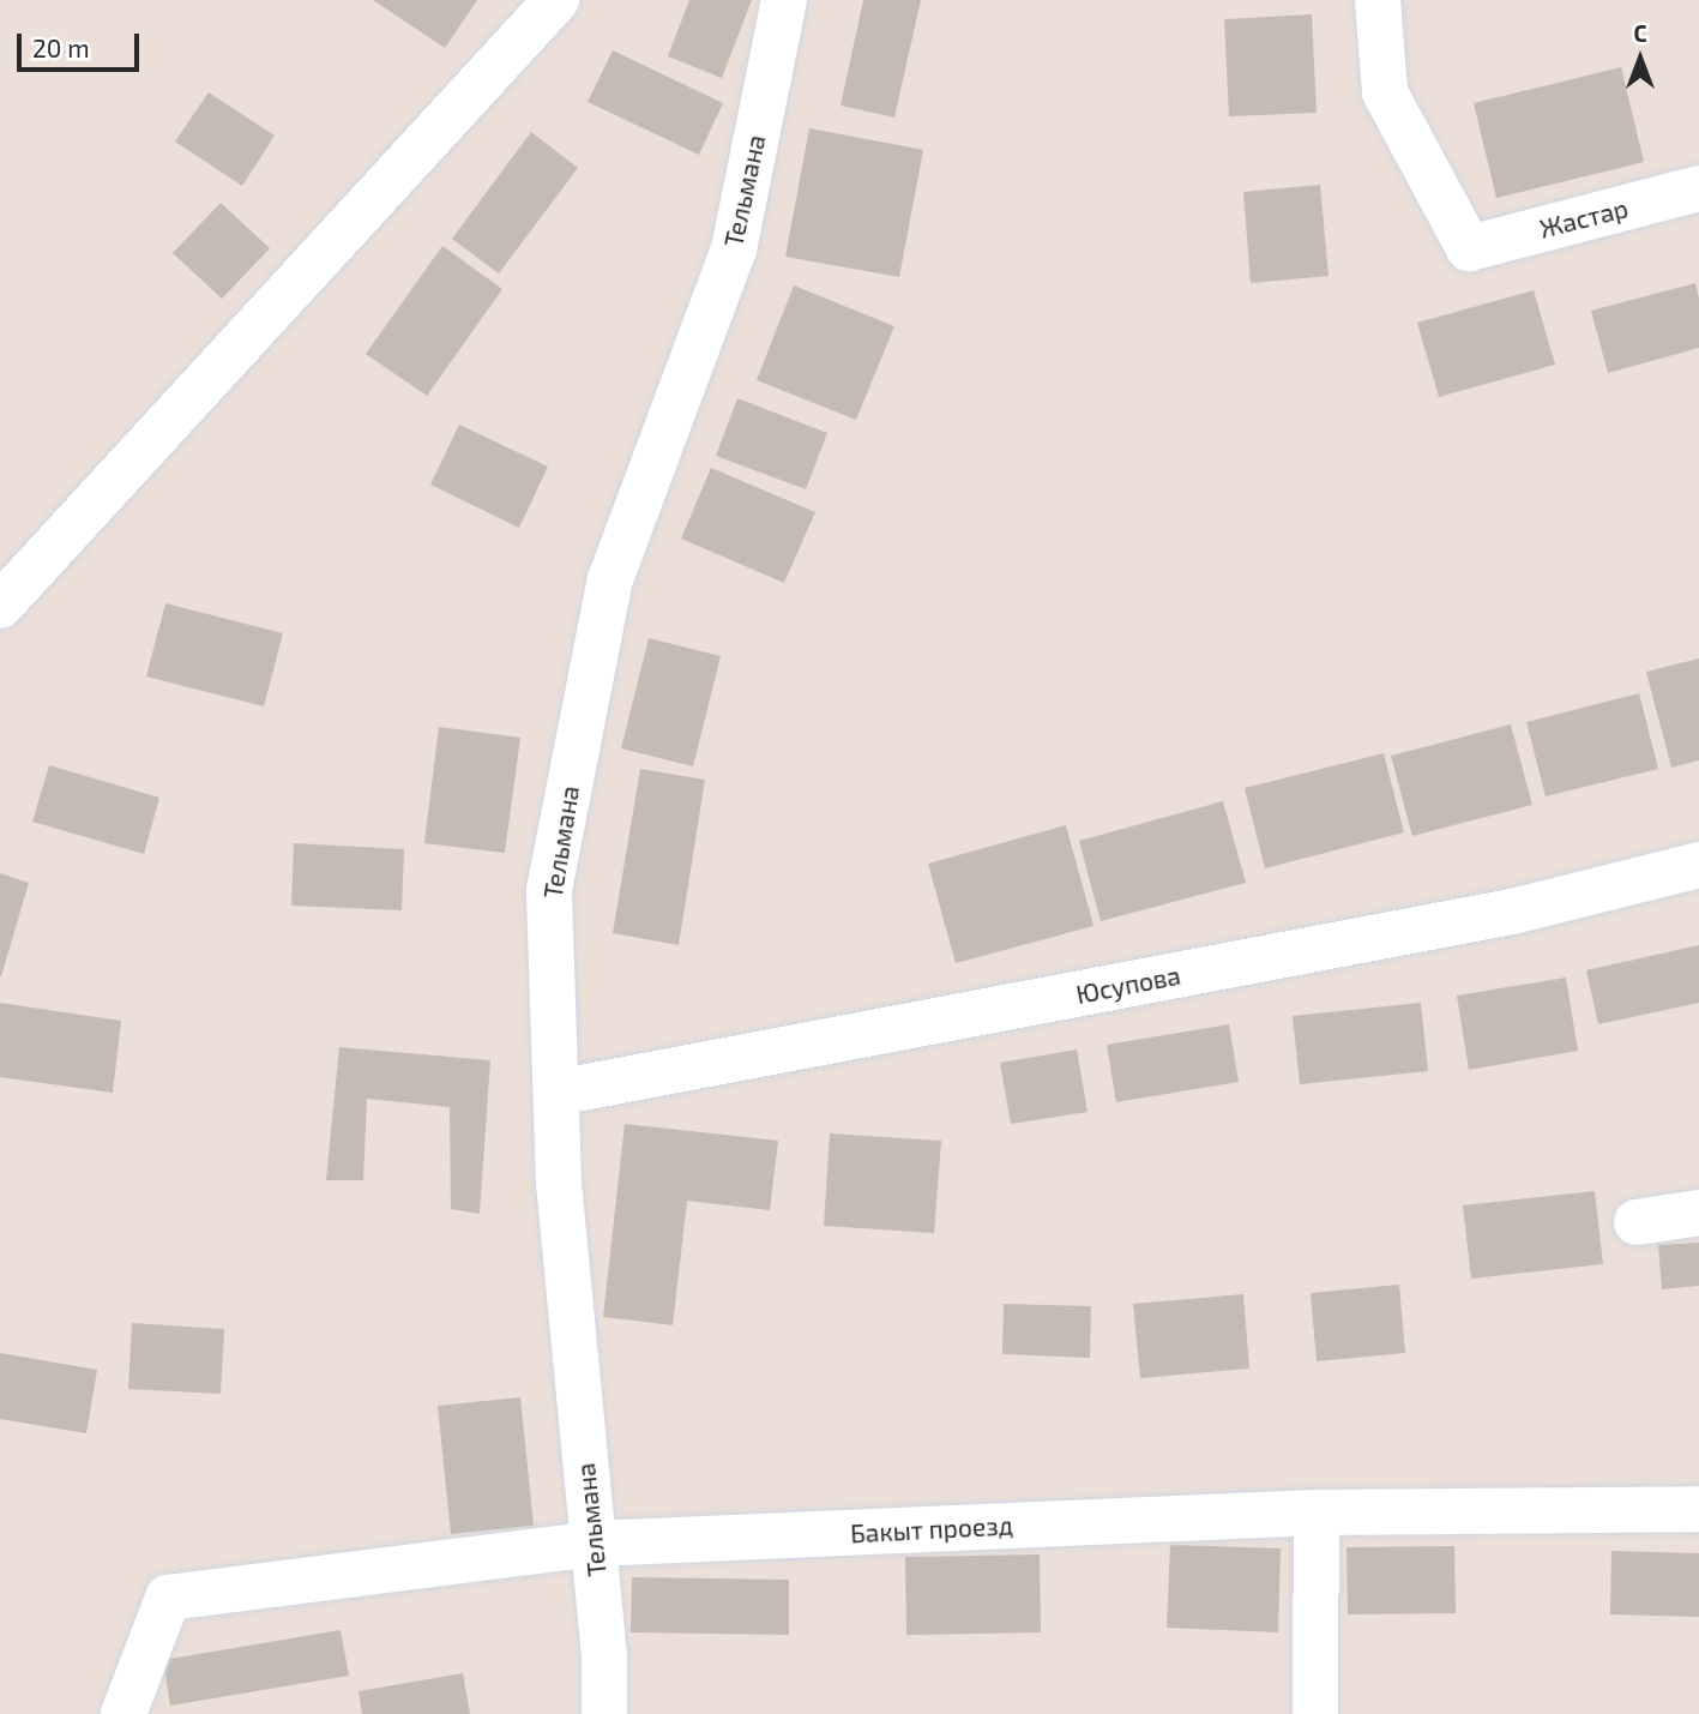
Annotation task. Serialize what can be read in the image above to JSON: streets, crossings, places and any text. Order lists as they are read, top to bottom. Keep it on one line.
{"streets":{"street":["Тельмана","Жастар","Юсупова","Бакыт проезд"]},"crossings":[["Тельмана","Юсупова"],["Тельмана","Бакыт проезд"]],"scale_bar":"20 m","north":"top"}
